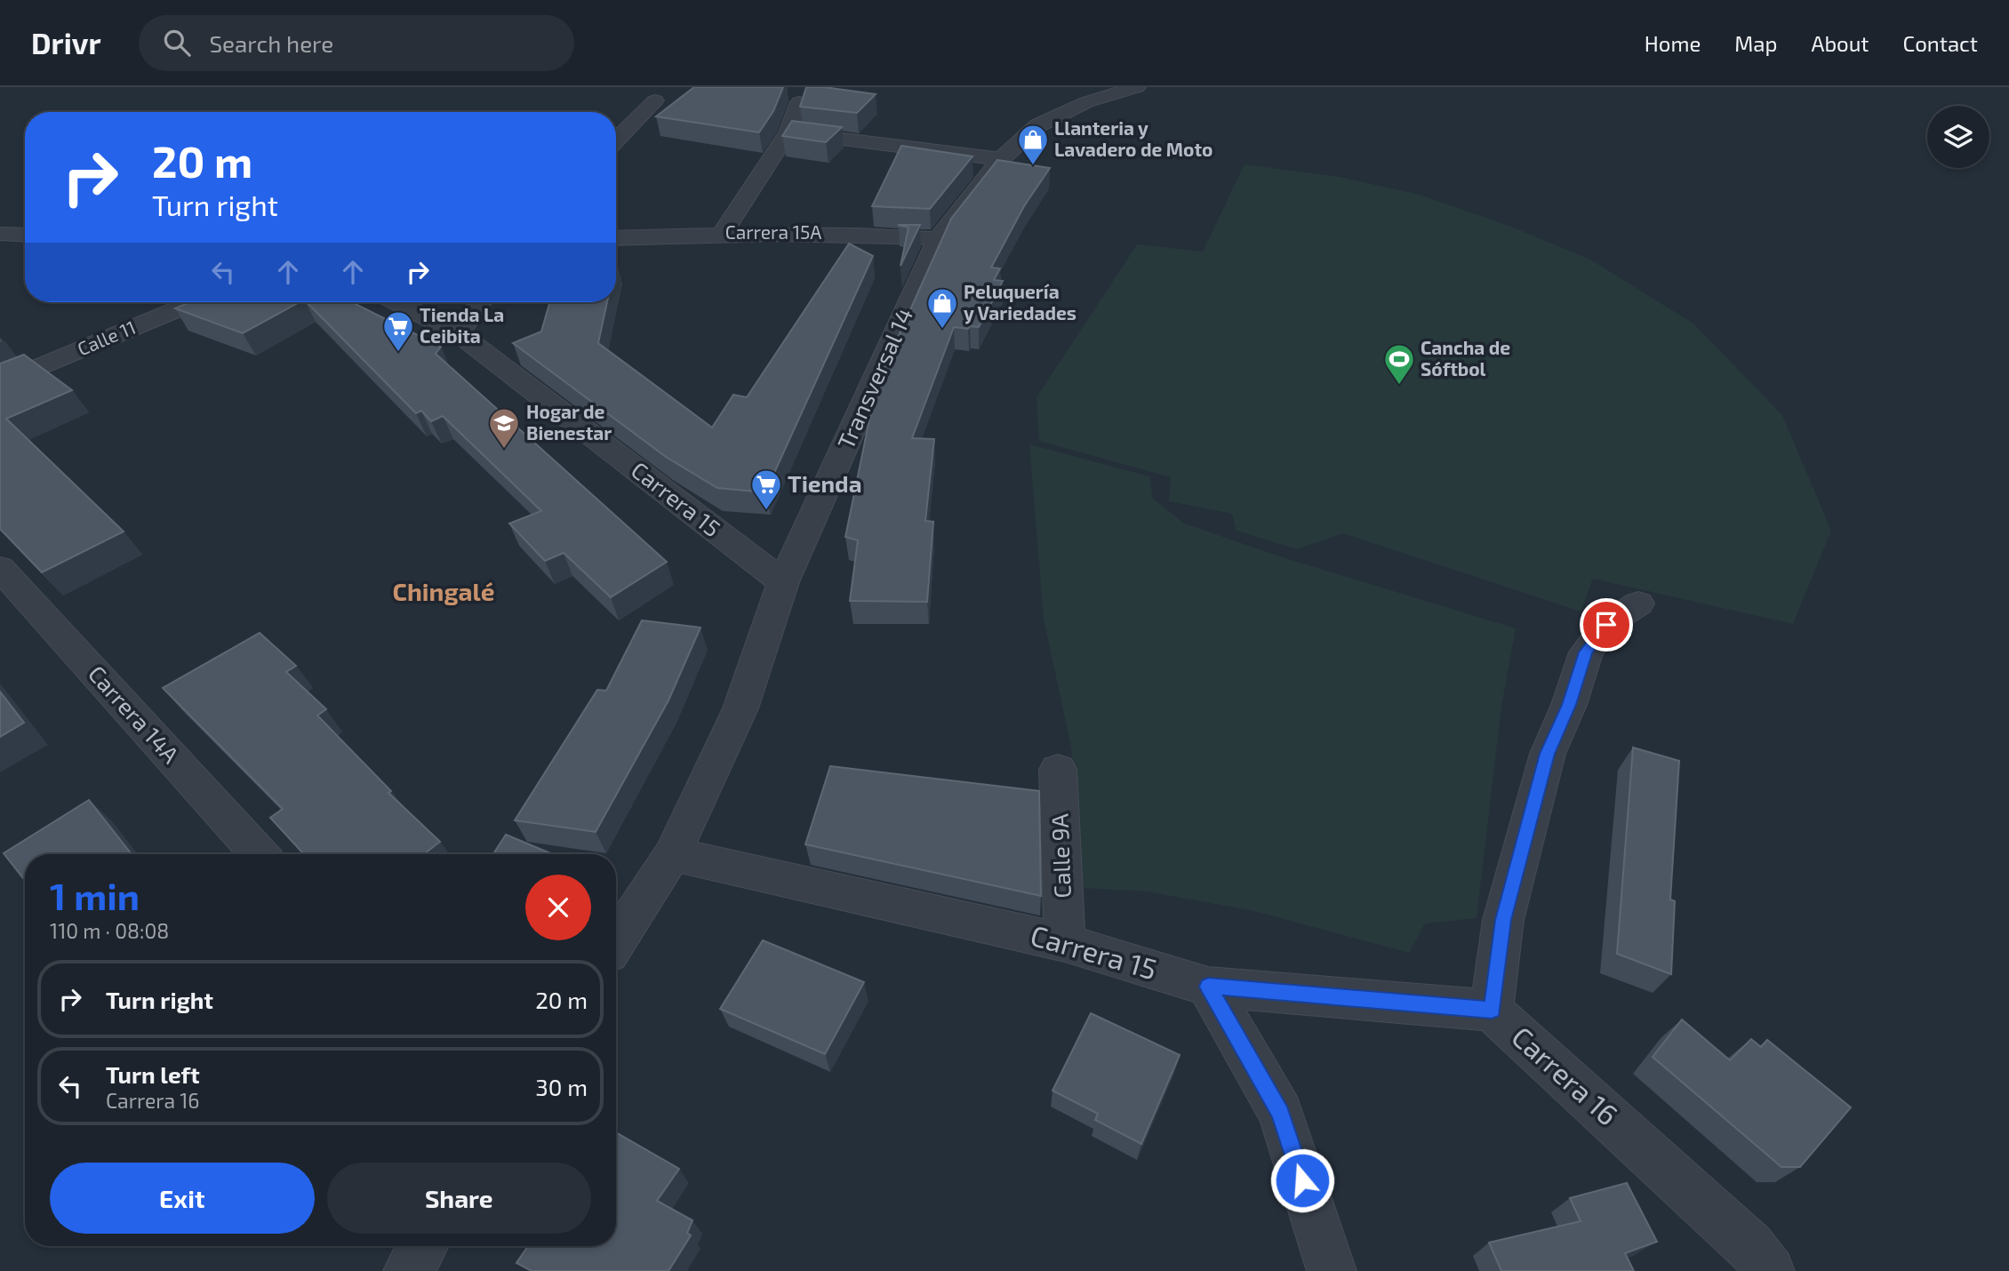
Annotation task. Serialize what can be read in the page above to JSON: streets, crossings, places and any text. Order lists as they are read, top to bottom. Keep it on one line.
{"streets":{"street":["Carrera 15A","Calle 11","Transversal 14","Carrera 15","Carrera 14A","Calle 9A","Carrera 16"]},"crossings":[["Carrera 15A","Transversal 14"],["Transversal 14","Carrera 15"],["Carrera 15","Calle 9A"],["Carrera 15","Carrera 16"]],"districts":["Chingalé"],"places":{"shop":["Llanteria y Lavadero de Moto","Peluquería y Variedades"],"supermarket":["Tienda La Ceibita","Tienda"],"sports":["Cancha de Sóftbol"],"school or university":["Hogar de Bienestar"]},"page":{"header":"Drivr","search":"Search here","nav":["Home","Map","About","Contact"],"turn":["20 m","Turn right"],"heading":["1 min","110 m · 08:08"],"list":[{"name":"Turn right","value":"20 m"},{"name":"Turn left","note":"Carrera 16","value":"30 m"}],"buttons":["Exit","Share"]}}
